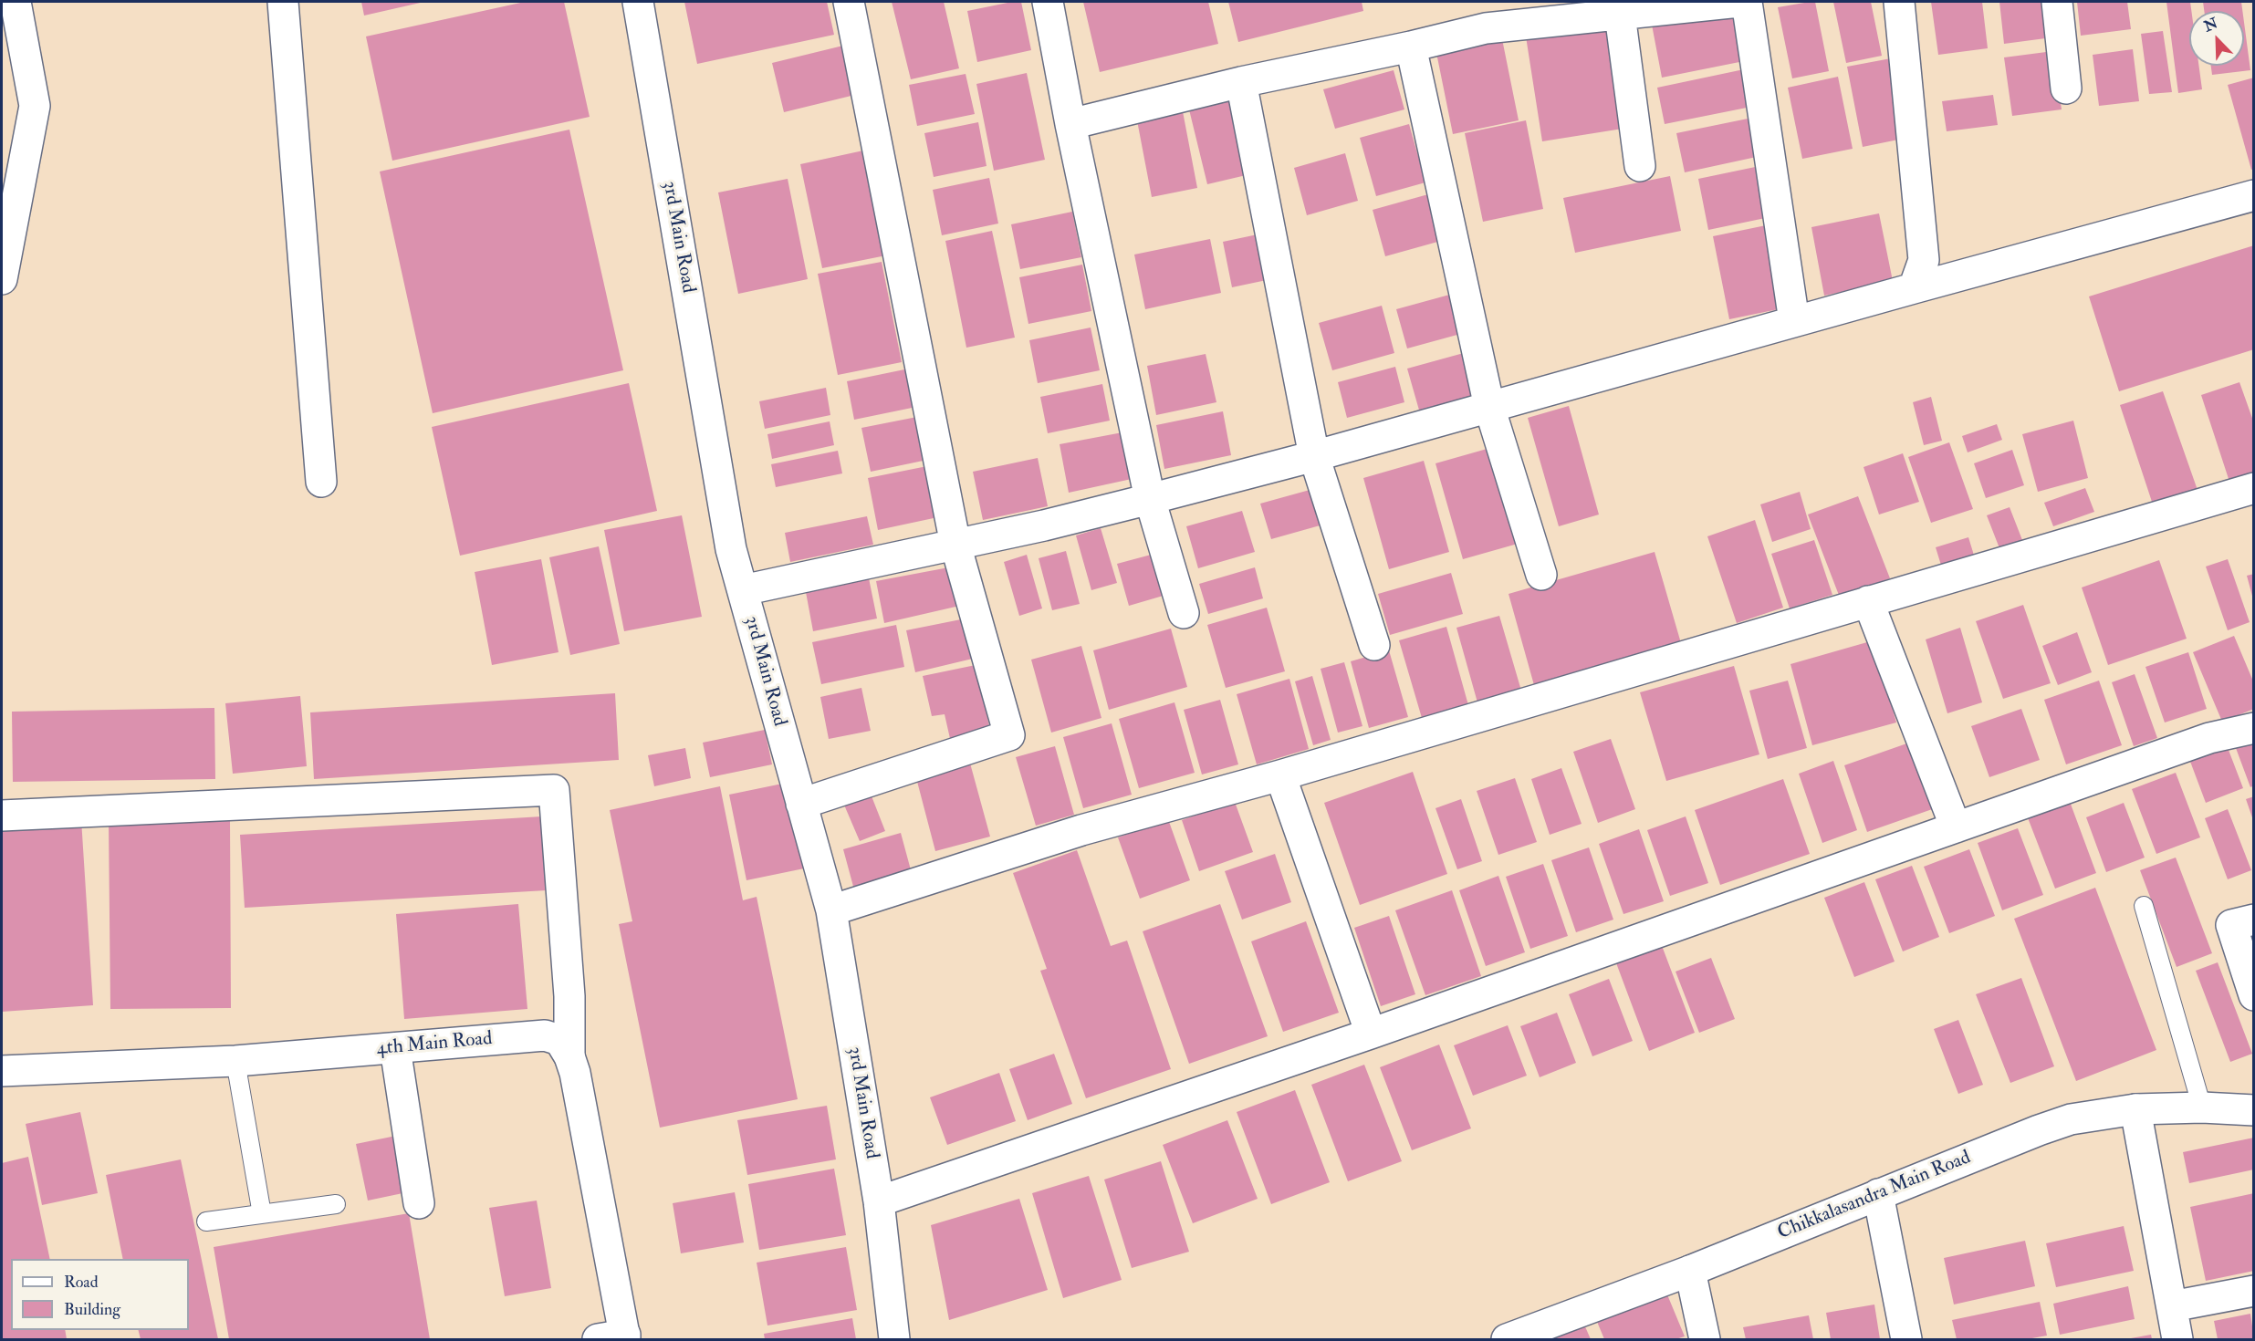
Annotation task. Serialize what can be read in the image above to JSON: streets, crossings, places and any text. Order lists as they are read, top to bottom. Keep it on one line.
{"streets":{"street":["3rd Main Road","4th Main Road","Chikkalasandra Main Road"]},"legend":["Road","Building"],"north":"top left"}
